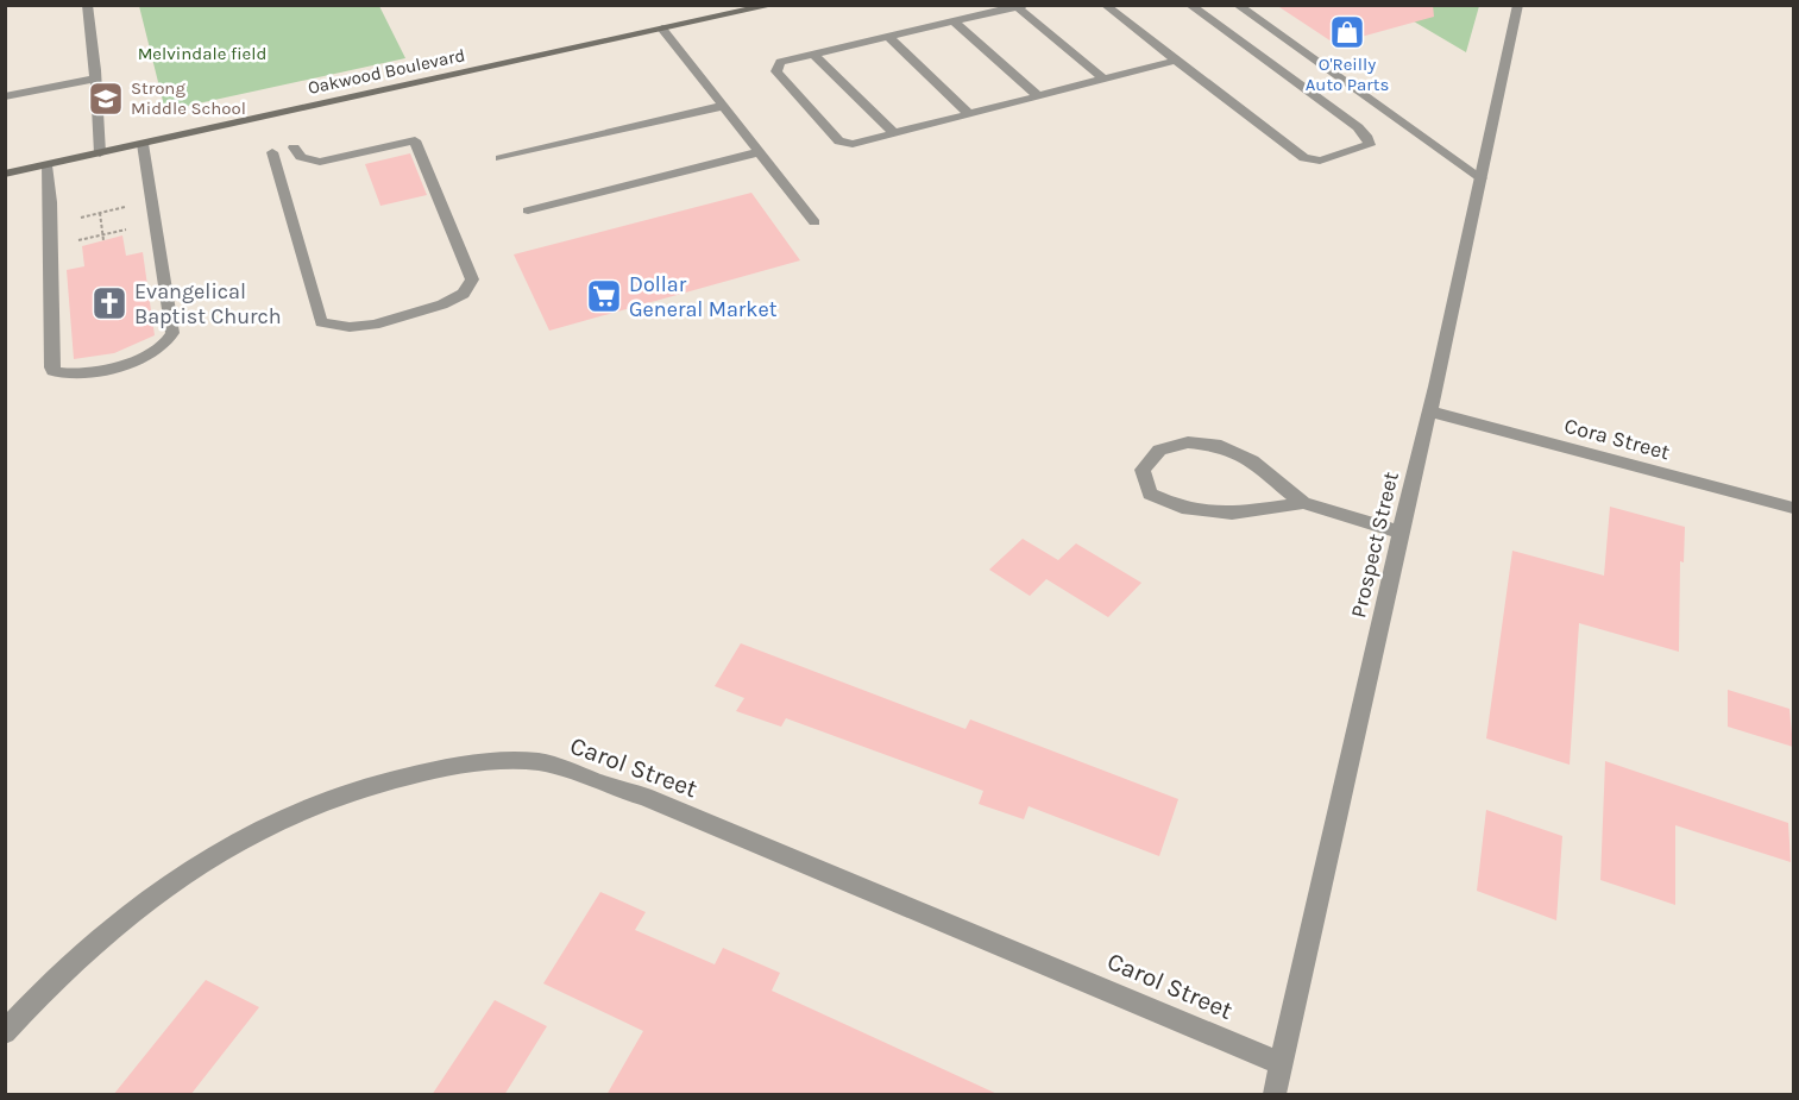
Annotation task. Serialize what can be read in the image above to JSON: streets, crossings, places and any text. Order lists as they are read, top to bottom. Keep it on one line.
{"streets":{"main road":["Oakwood Boulevard"],"street":["Cora Street","Prospect Street","Carol Street"]},"crossings":[["Cora Street","Prospect Street"],["Prospect Street","Carol Street"]],"parks":["Melvindale field"],"places":{"shop":["O'Reilly Auto Parts"],"school or university":["Strong Middle School"],"supermarket":["Dollar General Market"],"church":["Evangelical Baptist Church"]}}
